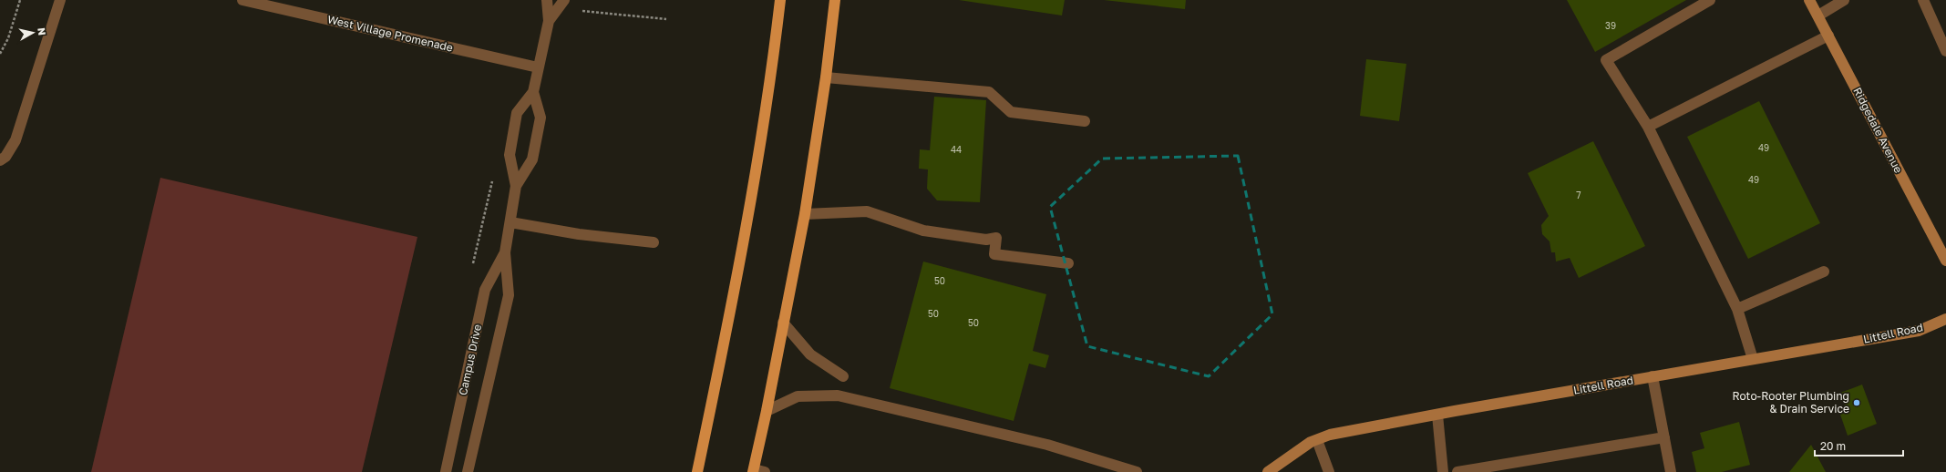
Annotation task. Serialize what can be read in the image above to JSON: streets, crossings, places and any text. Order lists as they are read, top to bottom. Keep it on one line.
{"streets":{"street":["Ridgedale Avenue","Littell Road"],"lane":["West Village Promenade","Campus Drive"]},"crossings":[["West Village Promenade","Campus Drive"]],"places":["Roto-Rooter Plumbing & Drain Service"],"house_numbers":["39","49","44","49","7","50","50","50"],"scale_bar":"20 m","north":"right"}
